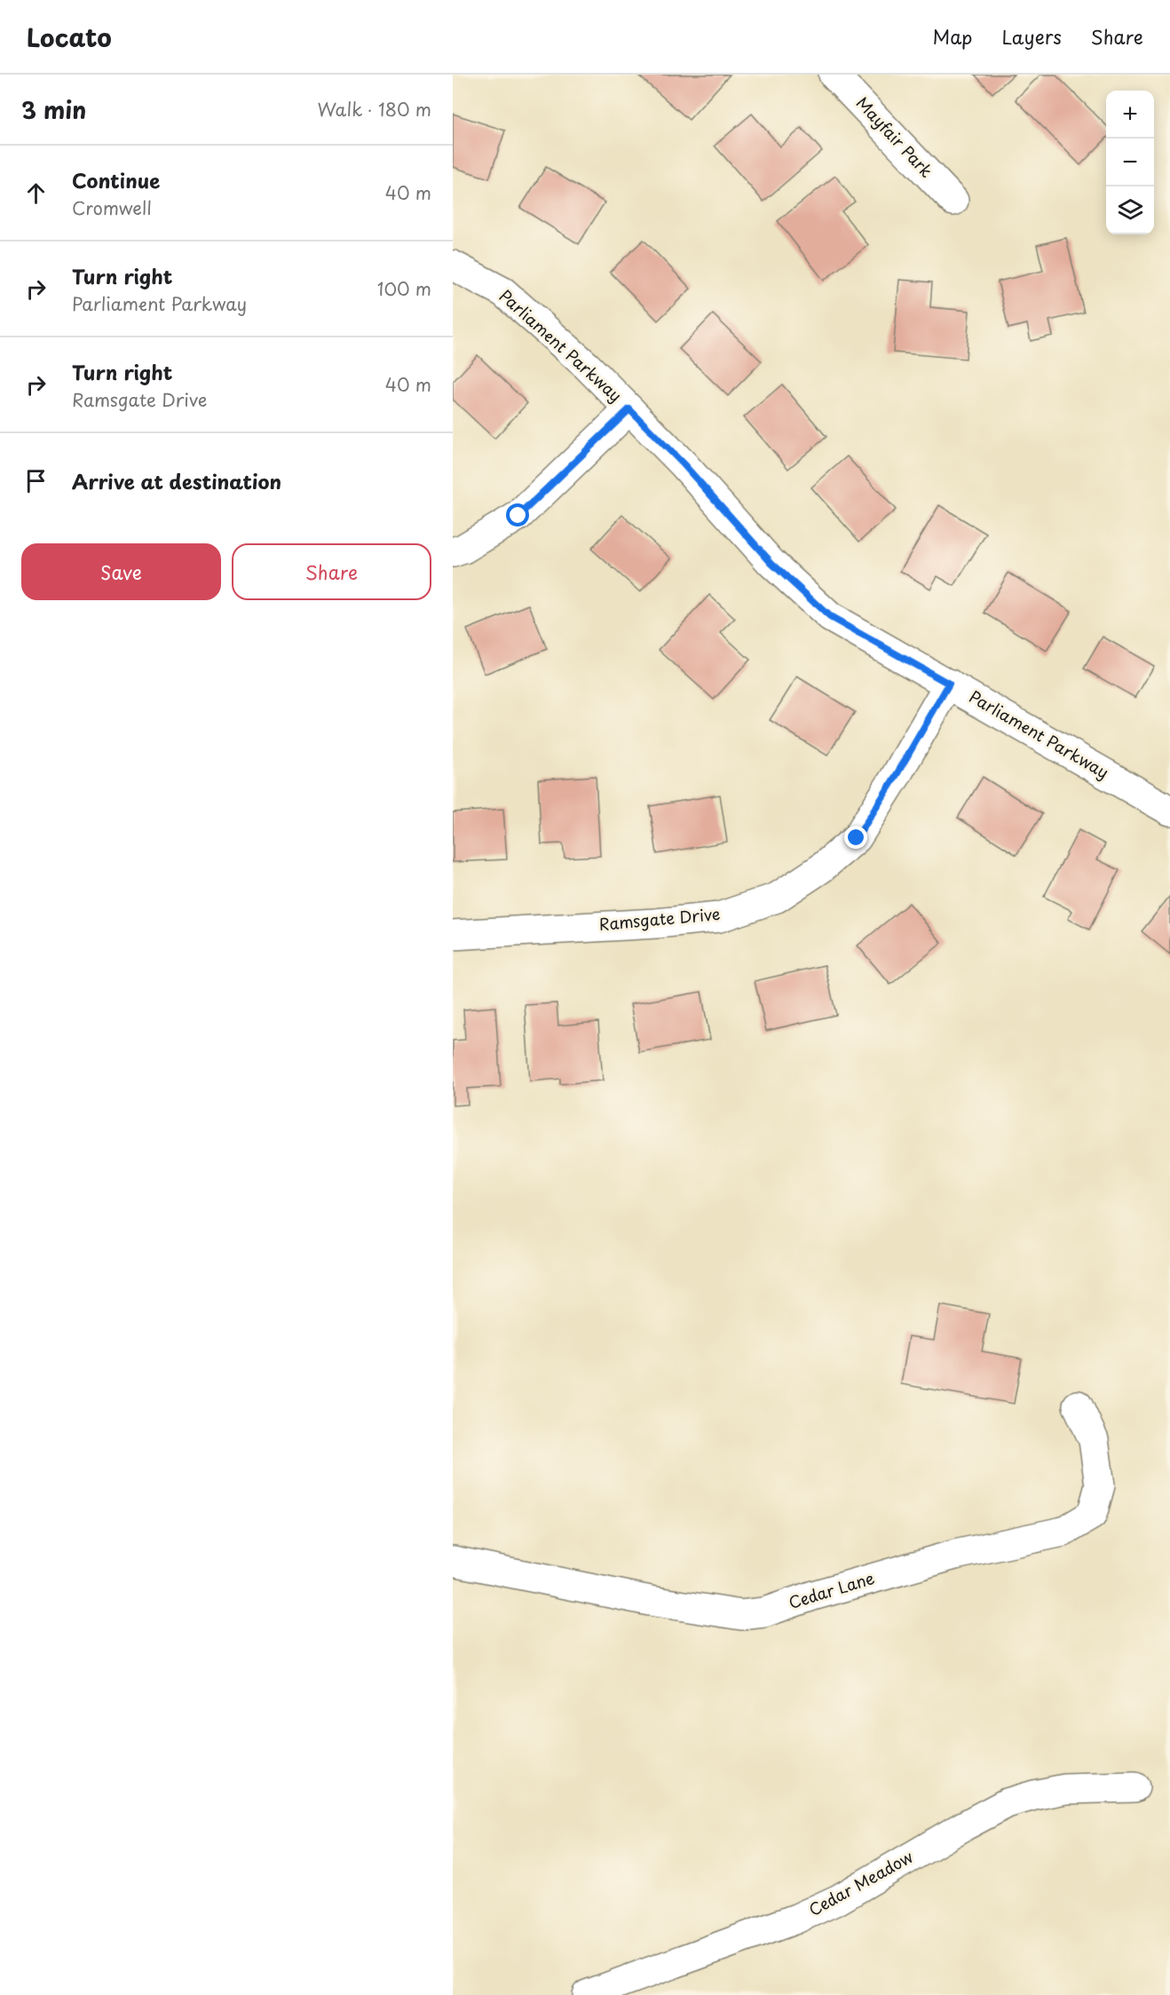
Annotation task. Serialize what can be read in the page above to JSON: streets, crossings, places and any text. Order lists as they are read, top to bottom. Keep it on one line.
{"streets":{"street":["Mayfair Park","Parliament Parkway","Ramsgate Drive","Cedar Lane","Cedar Meadow"]},"crossings":[["Parliament Parkway","Ramsgate Drive"]],"page":{"header":"Locato","nav":["Map","Layers","Share"],"heading":["3 min","Walk · 180 m"],"map_buttons":["+","−"],"list":[["Continue","Cromwell","40 m"],["Turn right","Parliament Parkway","100 m"],["Turn right","Ramsgate Drive","40 m"],"Arrive at destination"],"buttons":["Save","Share"]}}
